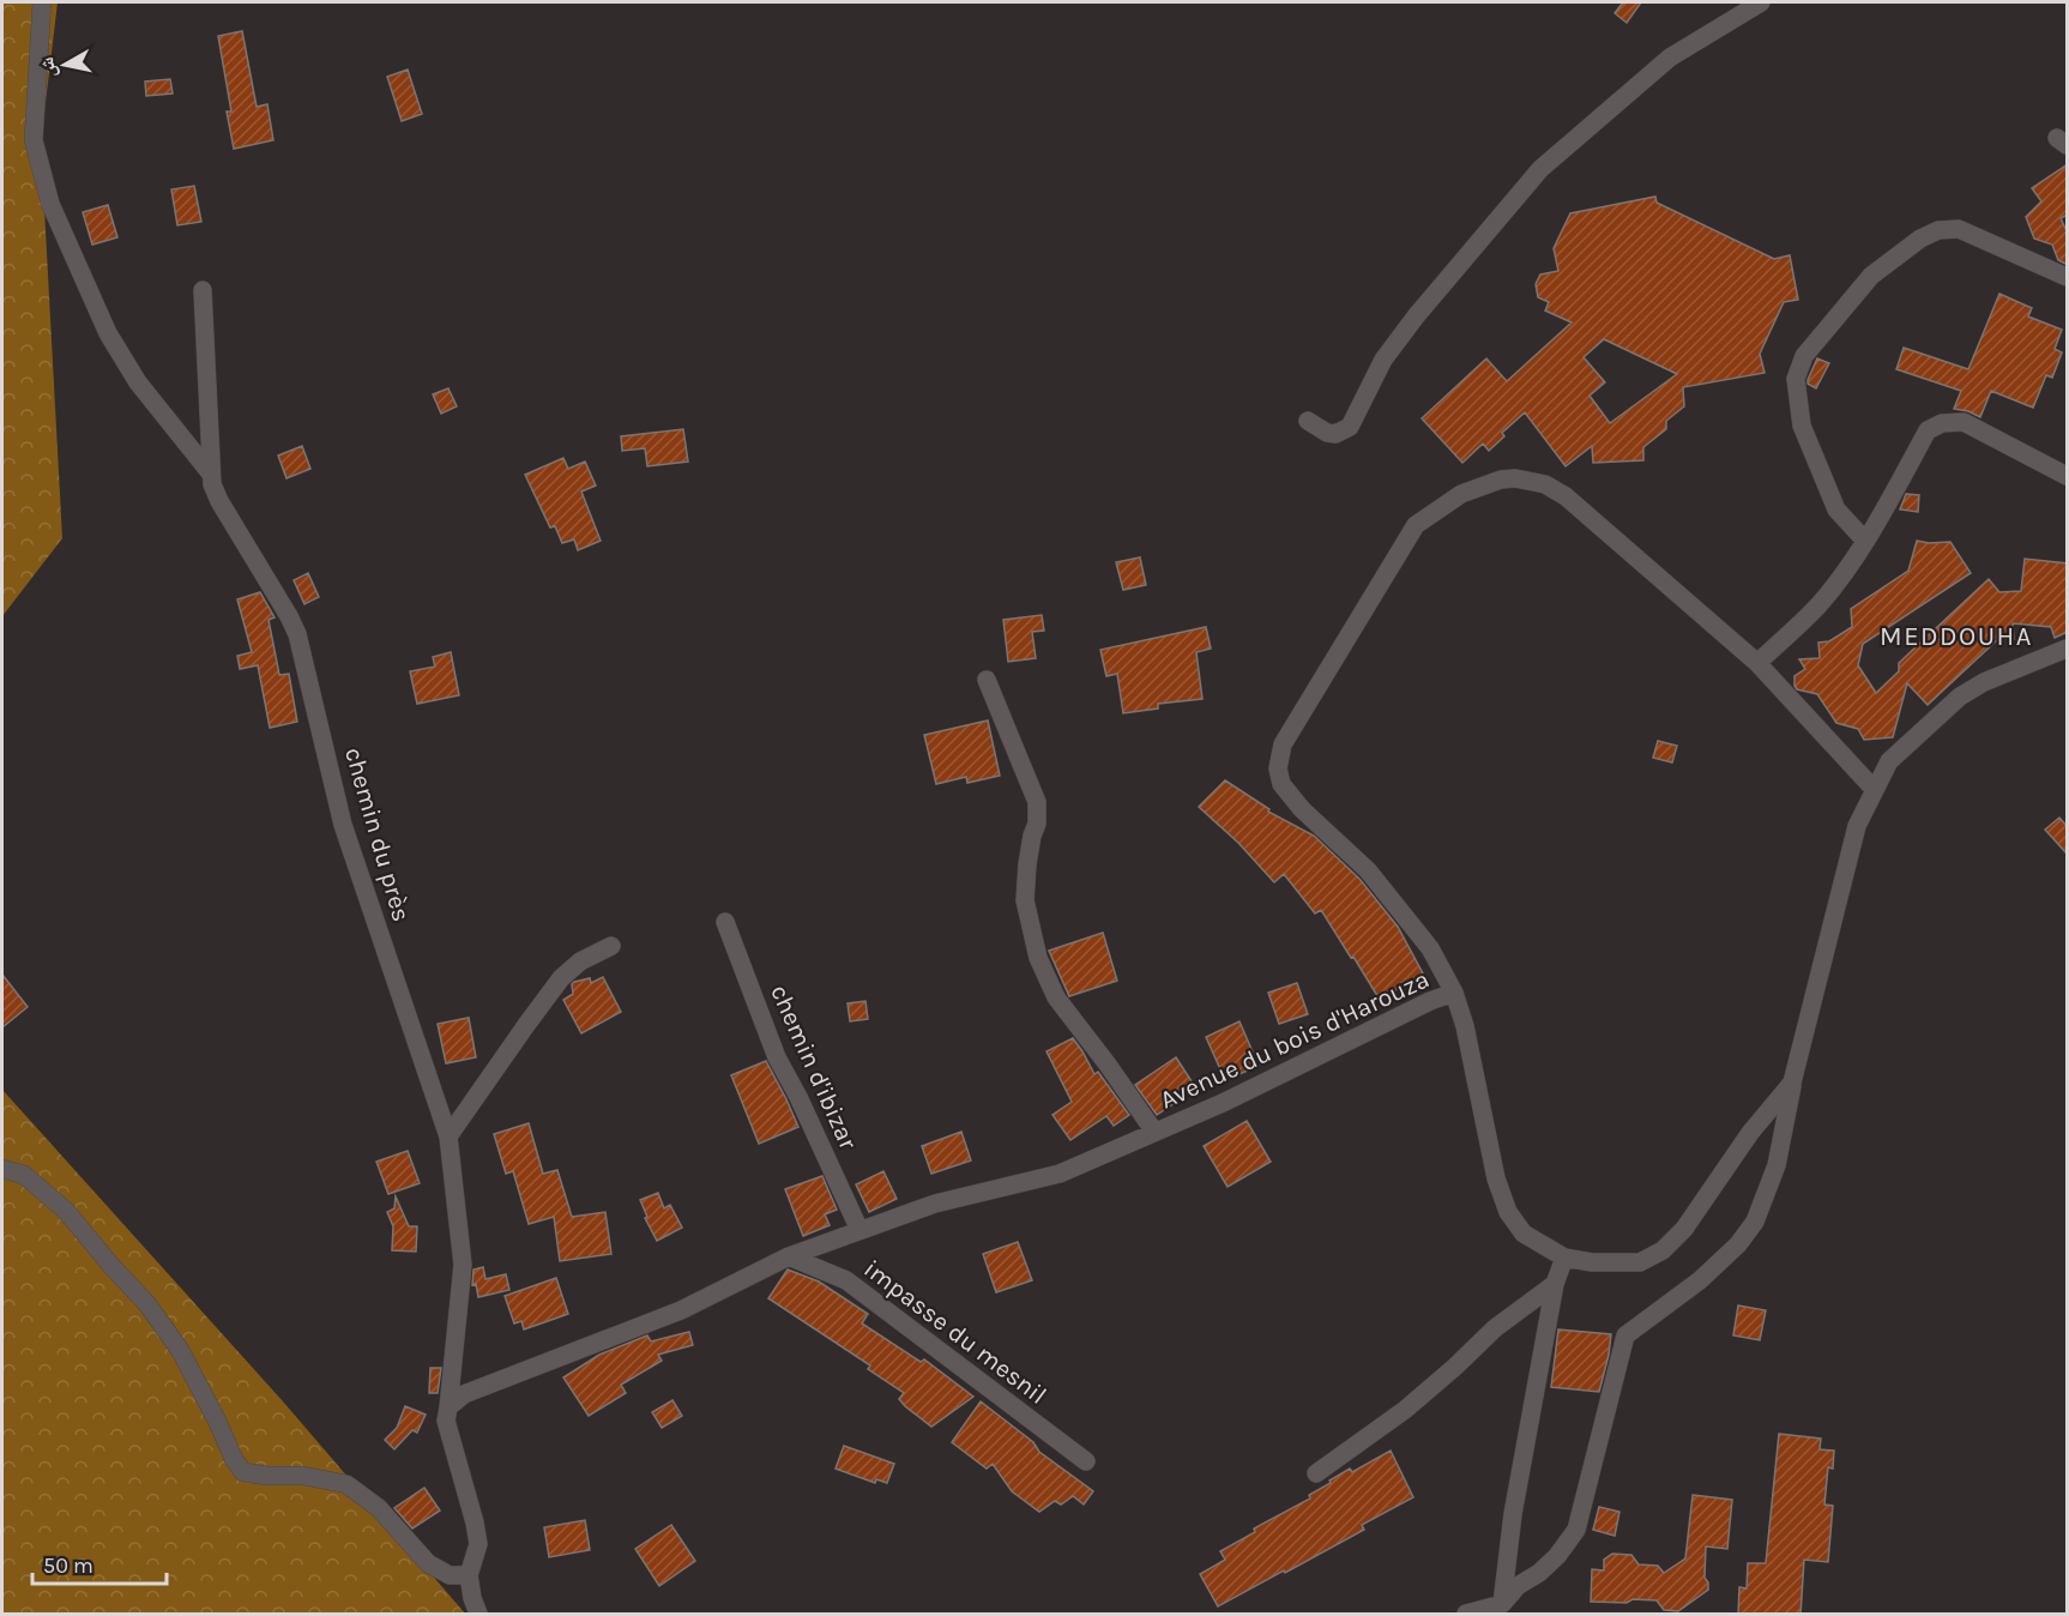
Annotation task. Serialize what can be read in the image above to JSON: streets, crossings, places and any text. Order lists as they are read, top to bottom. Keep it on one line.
{"streets":{"street":["chemin du près","Avenue du bois d'Harouza","chemin d'ibizar","impasse du mesnil"]},"crossings":[["chemin du près","Avenue du bois d'Harouza"],["Avenue du bois d'Harouza","chemin d'ibizar"],["Avenue du bois d'Harouza","impasse du mesnil"]],"districts":["MEDDOUHA"],"scale_bar":"50 m","north":"left"}
